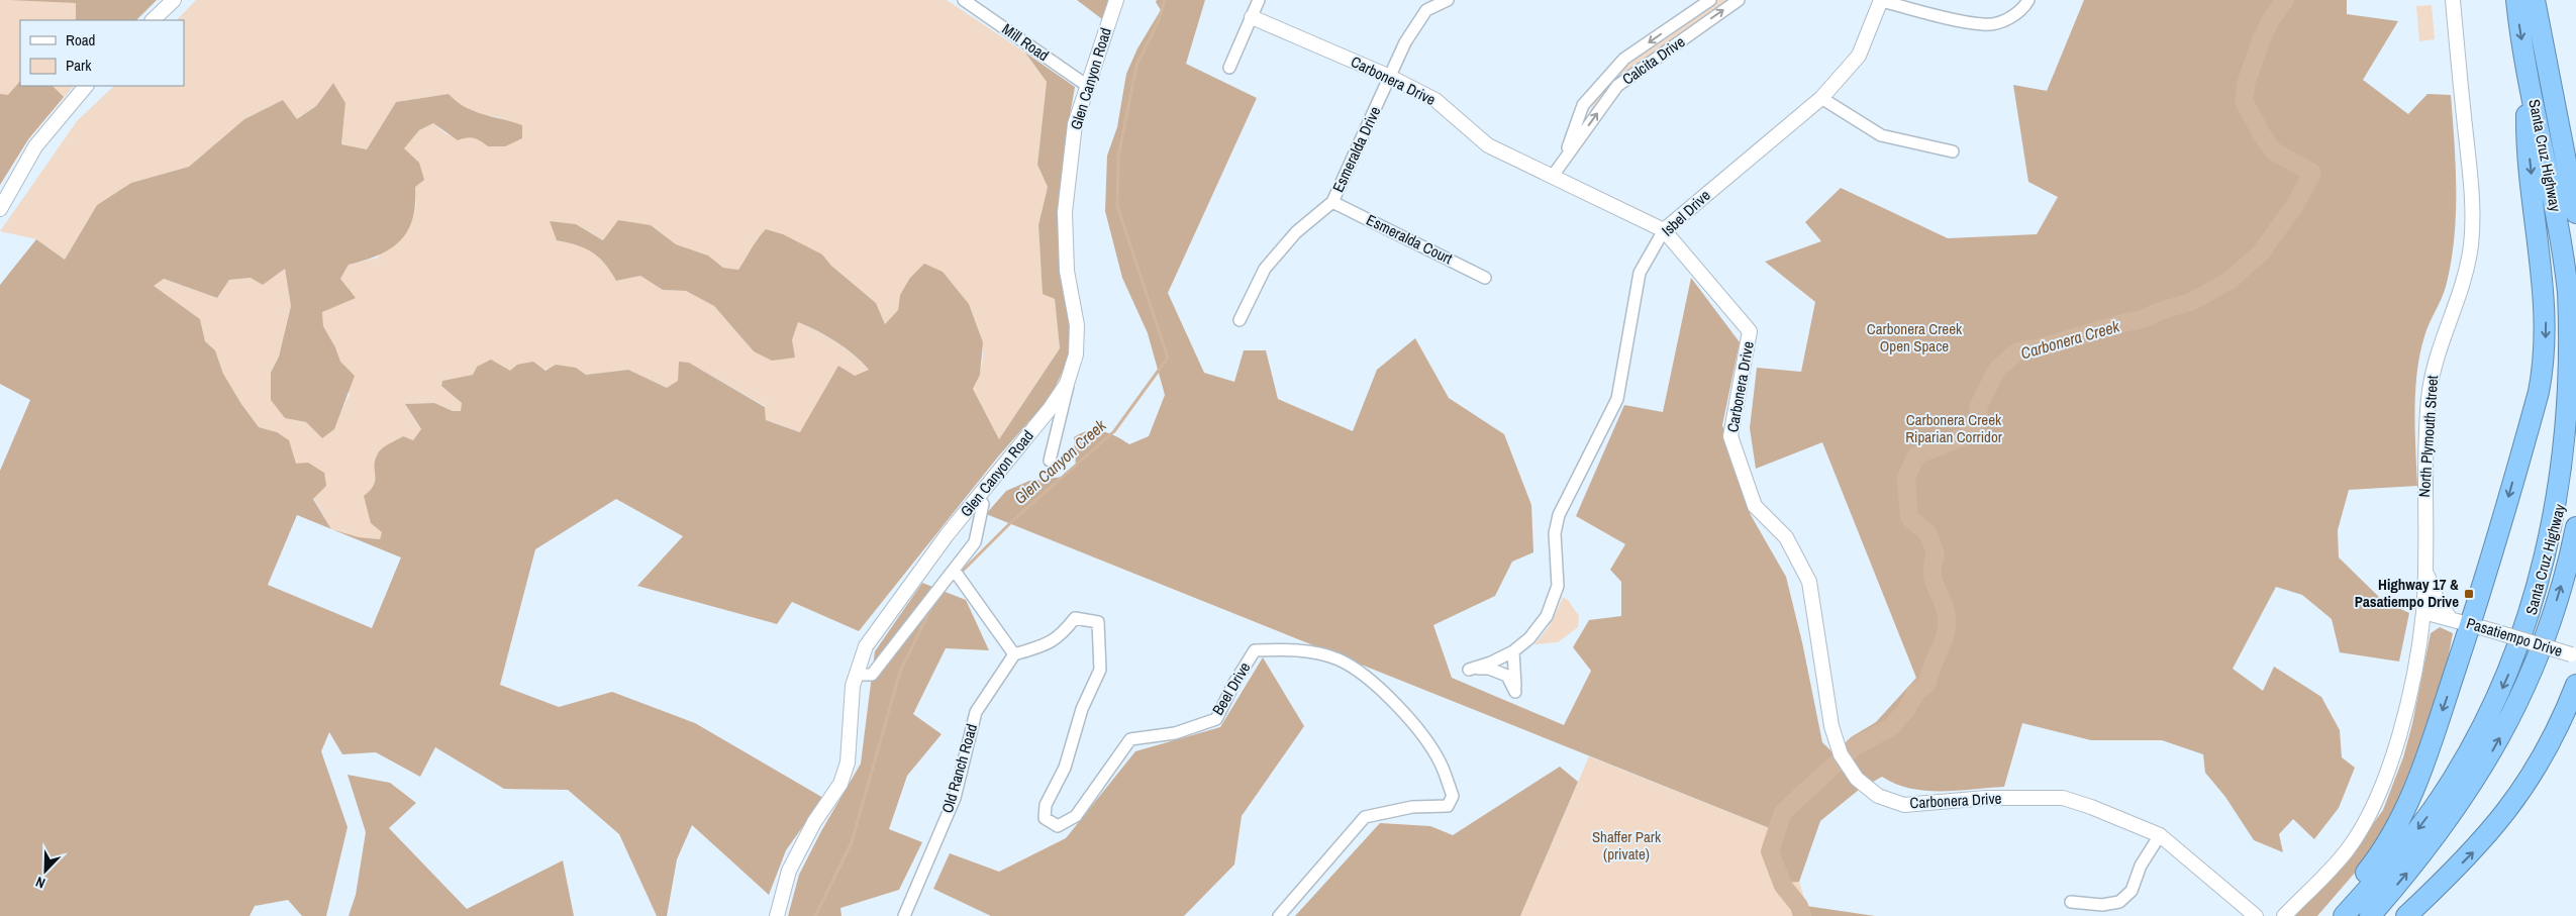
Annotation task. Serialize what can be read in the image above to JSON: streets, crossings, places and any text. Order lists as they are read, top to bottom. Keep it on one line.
{"streets":{"highway":["Santa Cruz Highway"],"street":["Mill Road","Calcita Drive","Glen Canyon Road","Carbonera Drive","Esmeralda Drive","Isbel Drive","Esmeralda Court","North Plymouth Street","Pasatiempo Drive","Beel Drive","Old Ranch Road"]},"crossings":[["Mill Road","Glen Canyon Road"],["Calcita Drive","Carbonera Drive"],["Carbonera Drive","Esmeralda Drive"],["Carbonera Drive","Isbel Drive"],["Esmeralda Drive","Esmeralda Court"],["North Plymouth Street","Pasatiempo Drive"],["Beel Drive","Old Ranch Road"]],"water":["Carbonera Creek","Glen Canyon Creek"],"parks":["Carbonera Creek Open Space","Carbonera Creek Riparian Corridor","Shaffer Park (private)"],"places":{"transit":["Highway 17 & Pasatiempo Drive"]},"legend":["Road","Park"],"north":"bottom left"}
